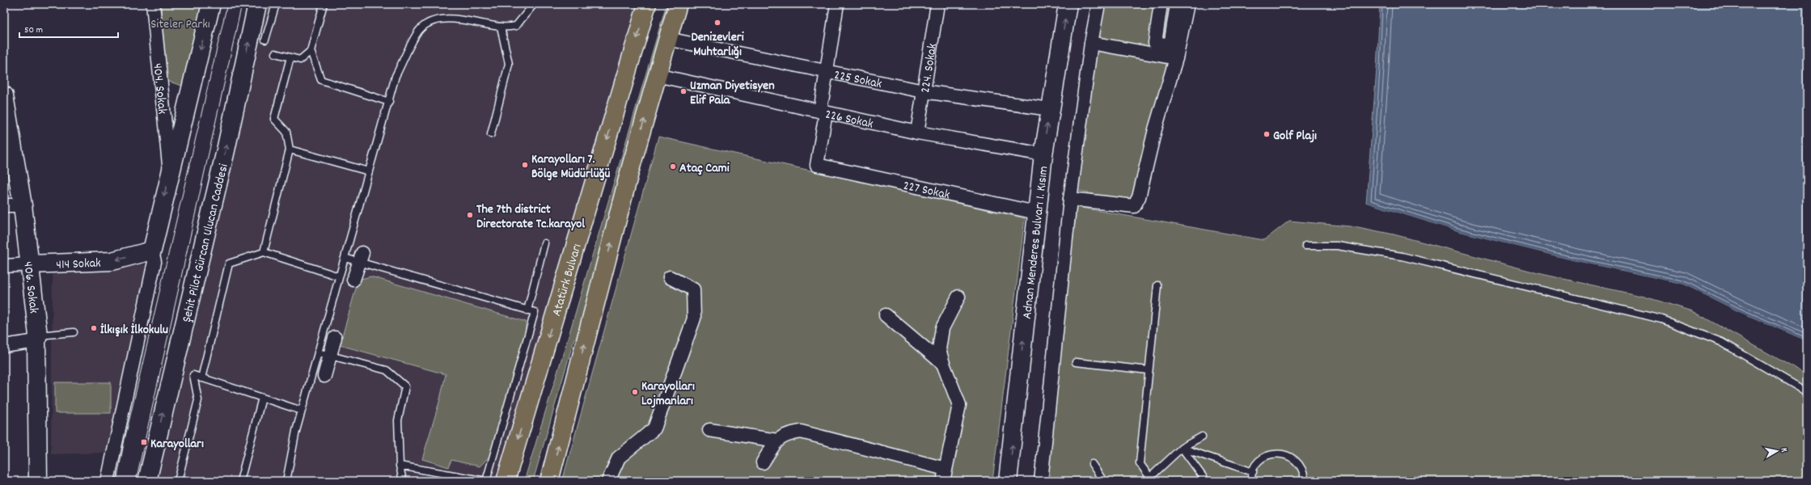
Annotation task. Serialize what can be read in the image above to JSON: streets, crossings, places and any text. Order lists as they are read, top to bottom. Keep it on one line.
{"streets":{"highway":["Atatürk Bulvarı"],"street":["224. Sokak","225 Sokak","404. Sokak","226 Sokak","227 Sokak","Adnan Menderes Bulvarı 1. Kısım","Şehit Pilot Gürcan Ulucan Caddesi","414 Sokak","406. Sokak"]},"crossings":[["224. Sokak","225 Sokak"],["224. Sokak","226 Sokak"],["225 Sokak","Adnan Menderes Bulvarı 1. Kısım"],["226 Sokak","227 Sokak"],["226 Sokak","Adnan Menderes Bulvarı 1. Kısım"],["227 Sokak","Adnan Menderes Bulvarı 1. Kısım"],["414 Sokak","406. Sokak"]],"one_way":["414 Sokak"],"parks":["Siteler Parkı"],"places":{"other":["Denizevleri Muhtarlığı","Uzman Diyetisyen Elif Pala","Golf Plajı","Karayolları 7. Bölge Müdürlüğü","Ataç Cami","The 7th district Directorate Tc.karayol","İlkışık İlkokulu","Karayolları Lojmanları"],"transit":["Karayolları"]},"scale_bar":"50 m","north":"right"}
